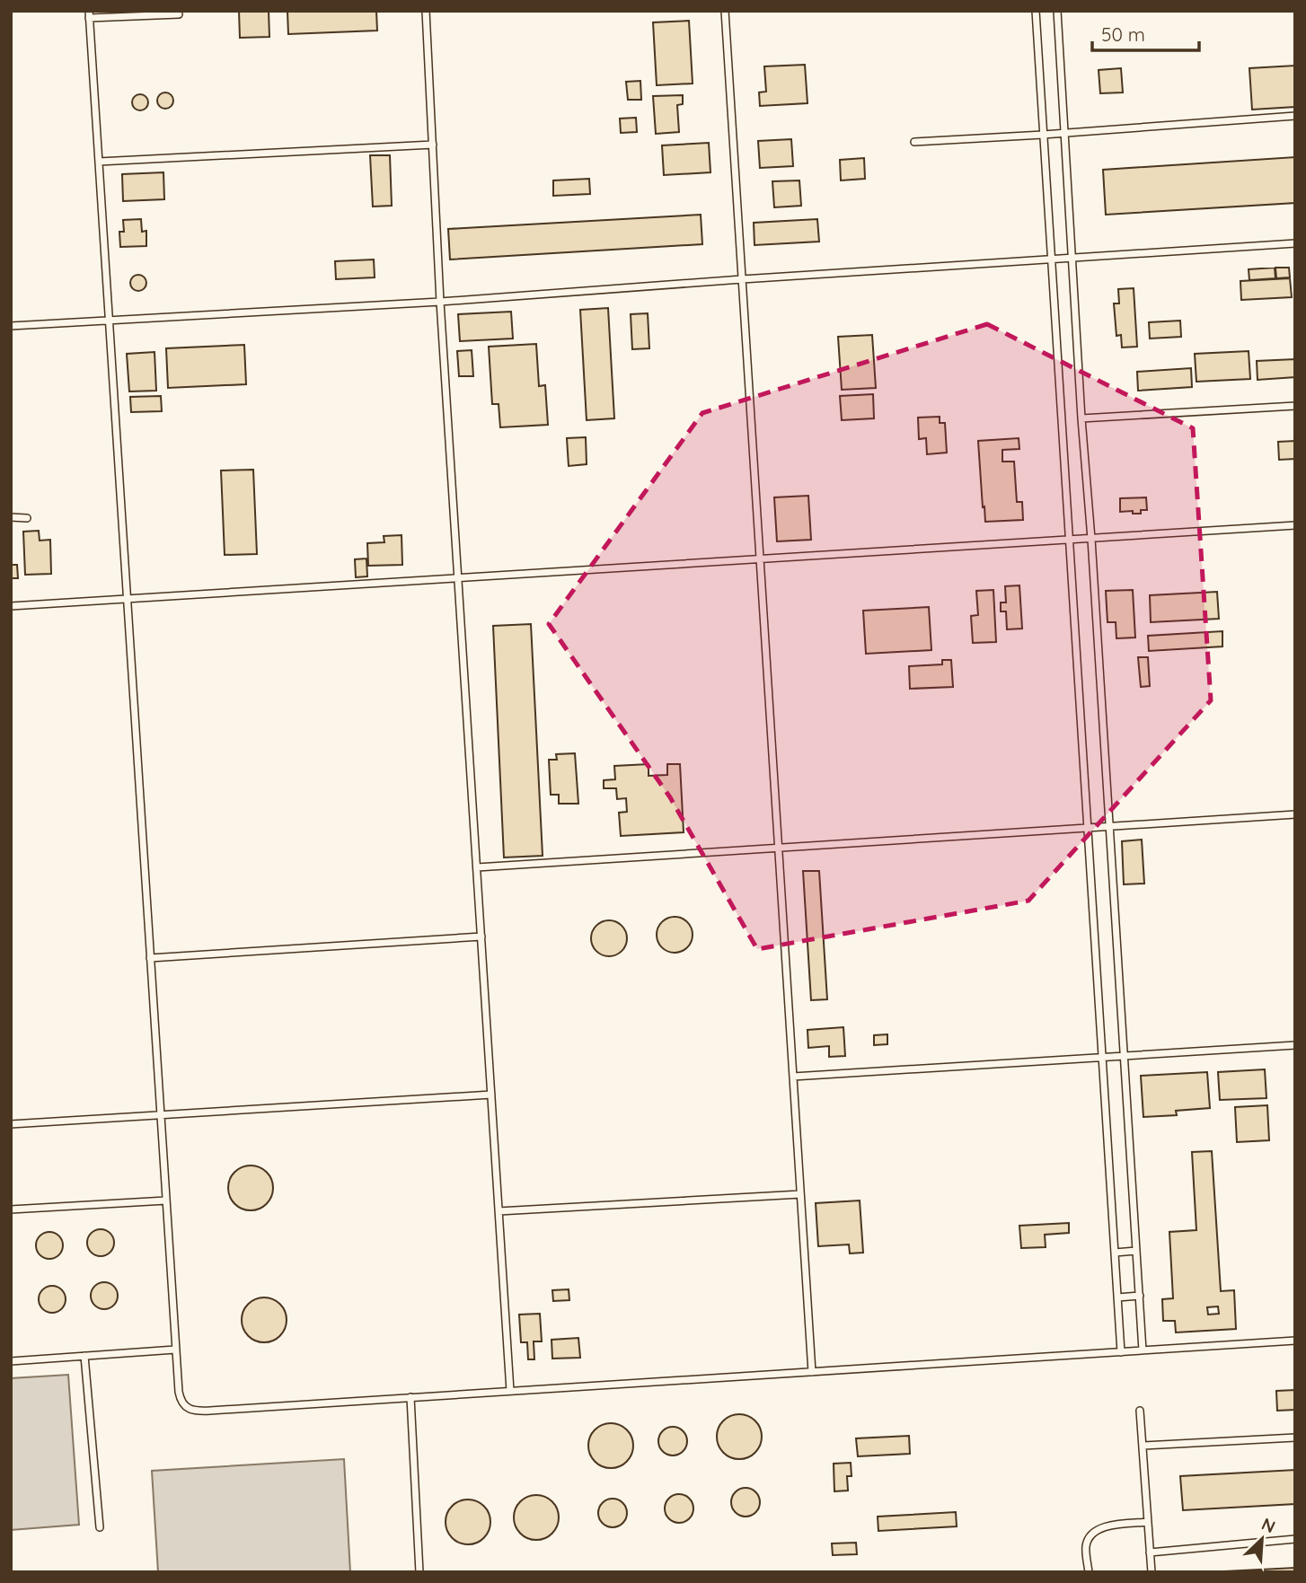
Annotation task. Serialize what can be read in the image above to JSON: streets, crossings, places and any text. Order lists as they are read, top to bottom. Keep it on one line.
{"scale_bar":"50 m","north":"top right"}
